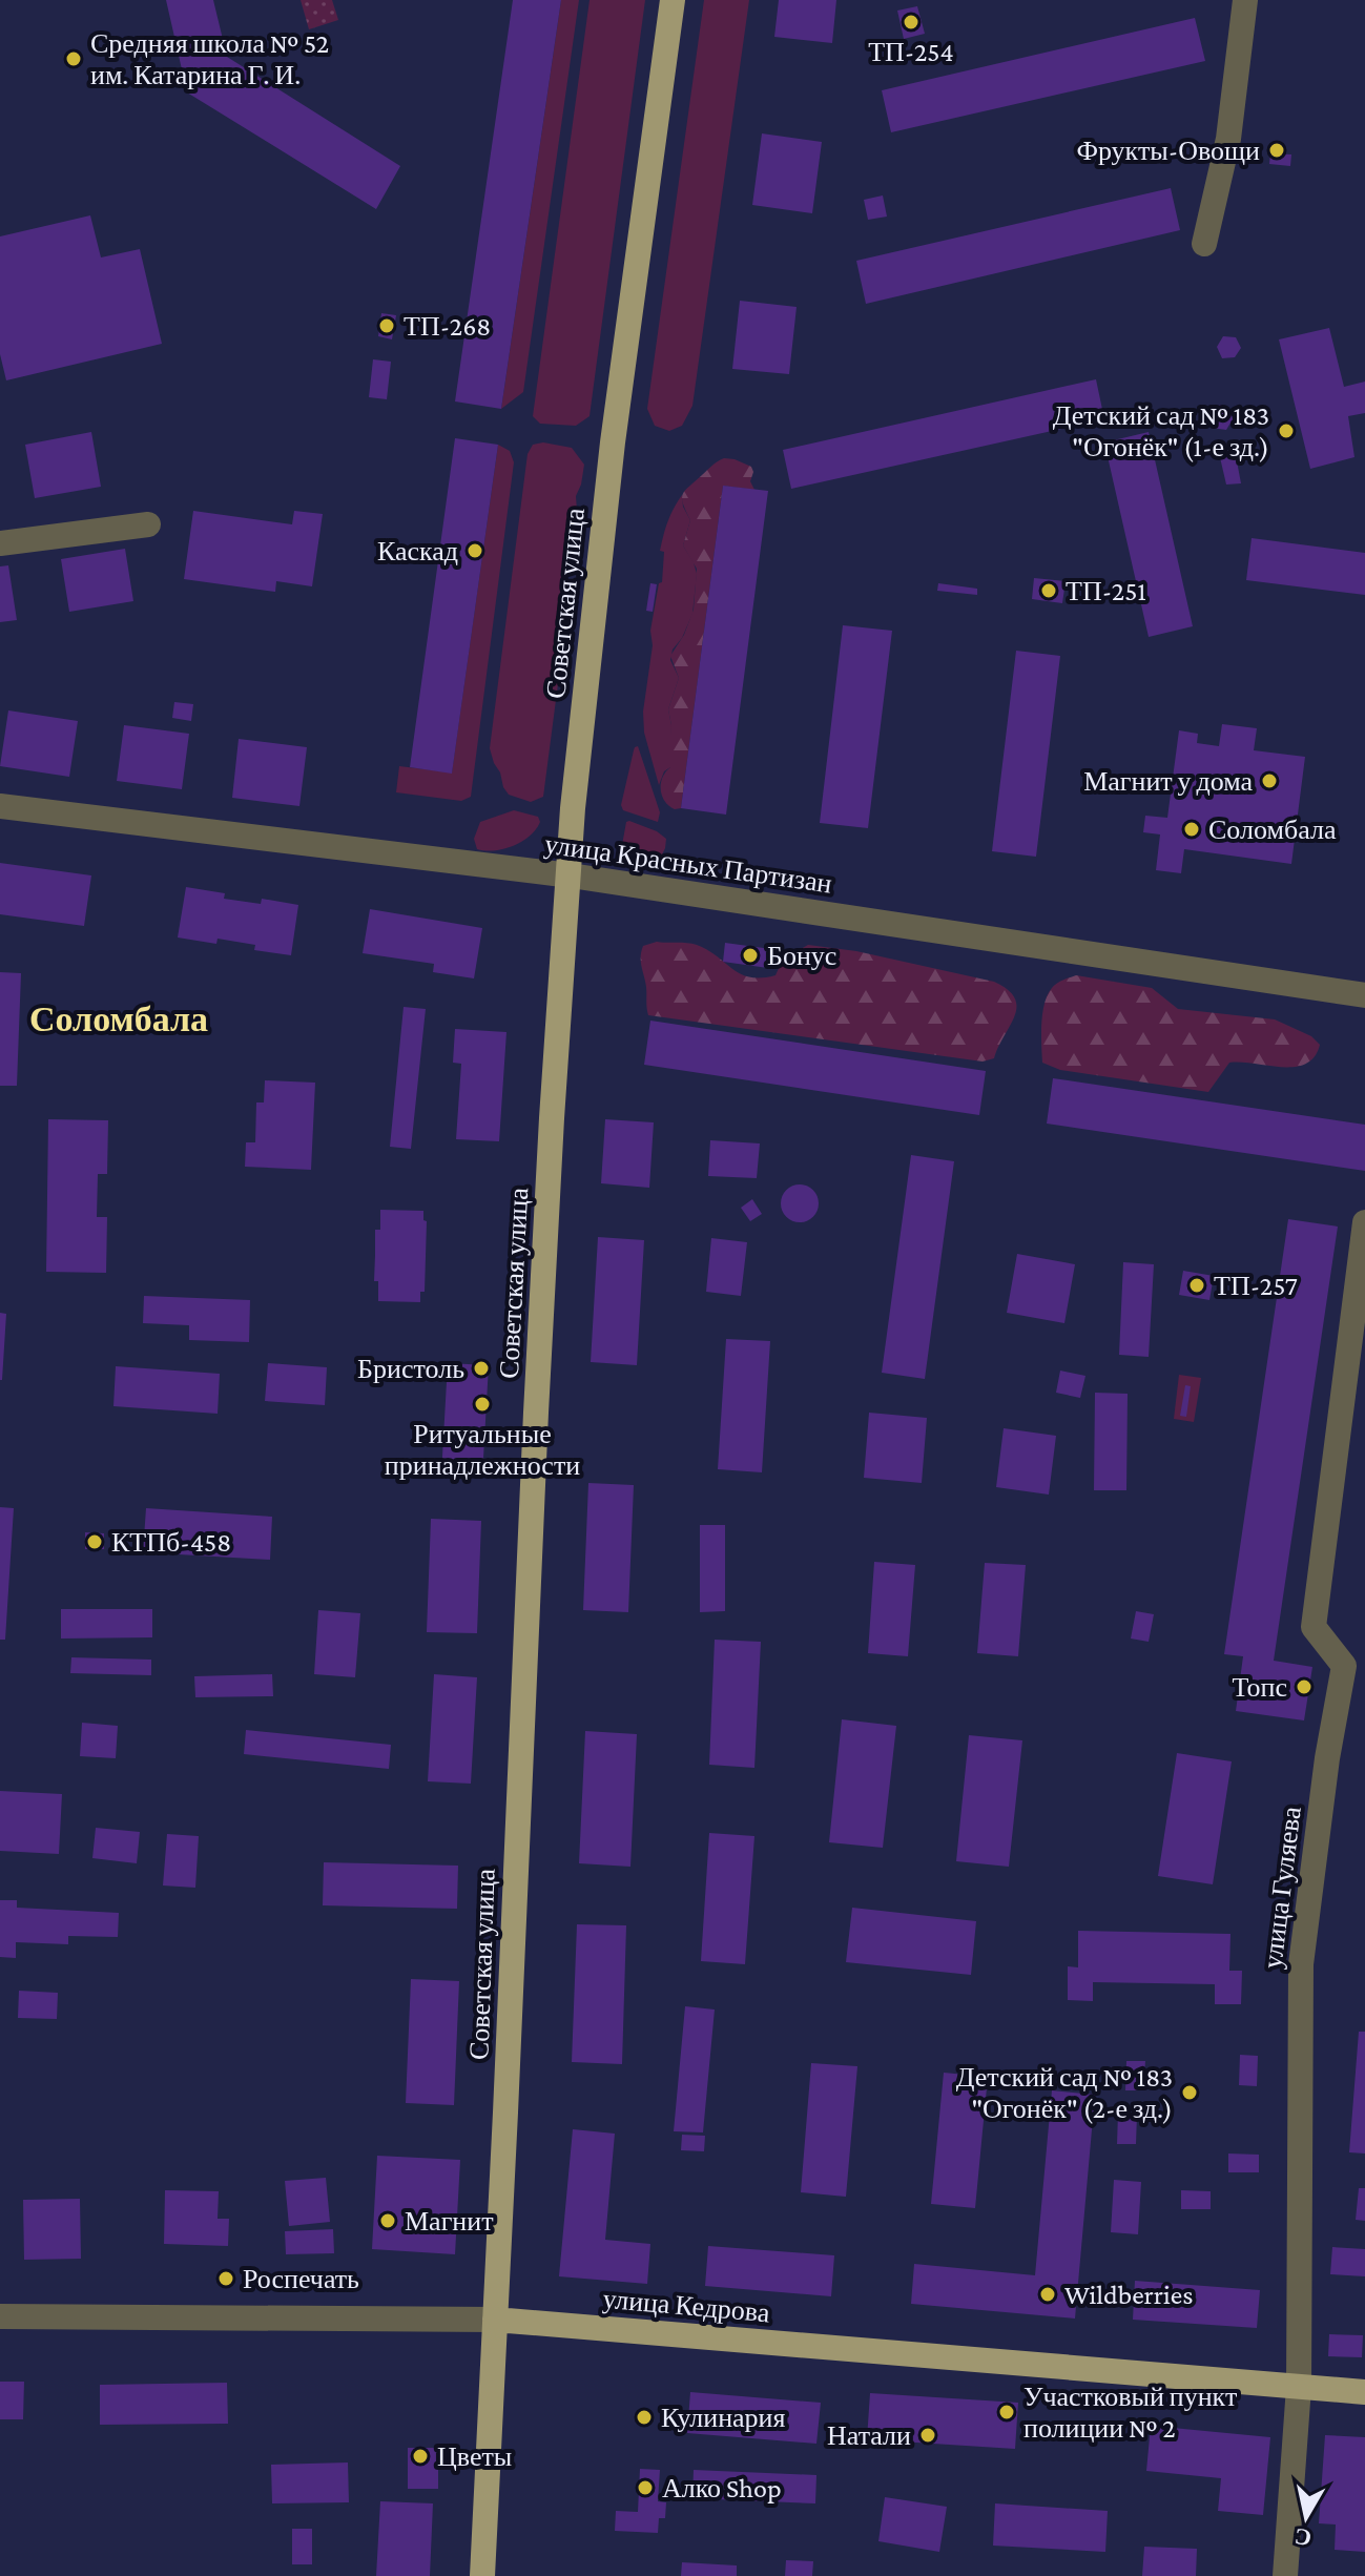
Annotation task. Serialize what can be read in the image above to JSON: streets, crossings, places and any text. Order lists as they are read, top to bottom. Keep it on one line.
{"streets":{"main road":["Советская улица","улица Кедрова"],"street":["улица Красных Партизан","улица Гуляева"]},"crossings":[["Советская улица","улица Красных Партизан"],["Советская улица","улица Кедрова"],["улица Гуляева","улица Кедрова"]],"districts":["Соломбала"],"places":["ТП-254","Средняя школа № 52 им. Катарина Г. И.","Фрукты-Овощи","ТП-268","Детский сад № 183 \"Огонёк\" (1-е зд.)","Каскад","ТП-251","Магнит у дома","Соломбала","Бонус","ТП-257","Бристоль","Ритуальные принадлежности","КТПб-458","Топс","Детский сад № 183 \"Огонёк\" (2-е зд.)","Магнит","Роспечать","Wildberries","Участковый пункт полиции № 2","Кулинария","Натали","Цветы","Алко Shop"],"north":"bottom"}
